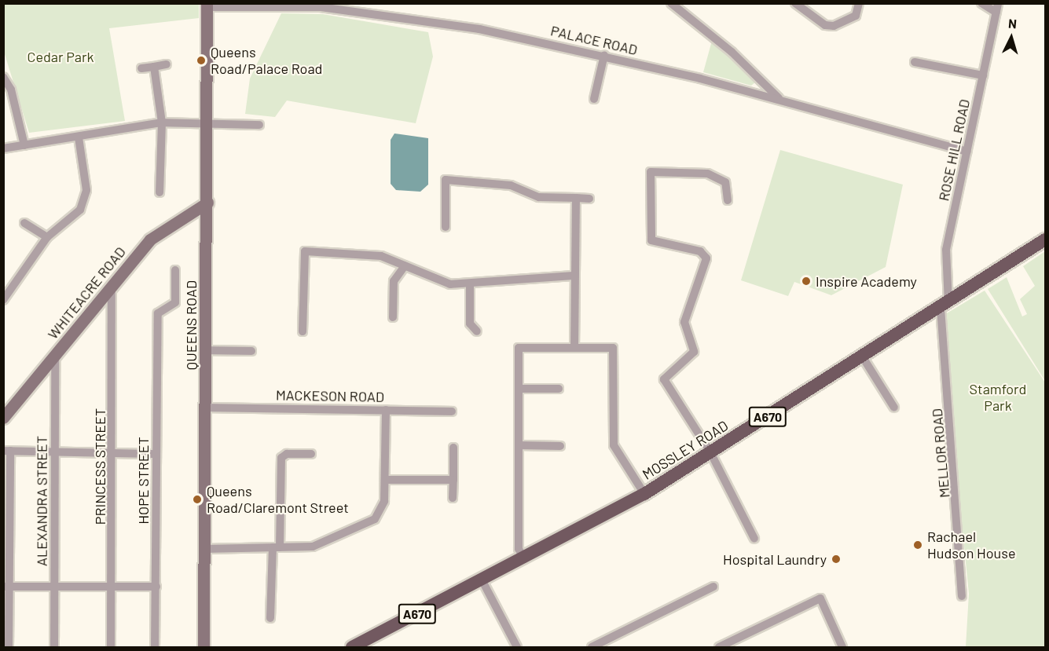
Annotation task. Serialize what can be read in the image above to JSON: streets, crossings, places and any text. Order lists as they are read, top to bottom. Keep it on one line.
{"streets":{"main road":["WHITEACRE ROAD","QUEENS ROAD","A670","MOSSLEY ROAD"],"street":["PALACE ROAD","ROSE HILL ROAD","MACKESON ROAD","MELLOR ROAD","PRINCESS STREET","HOPE STREET","ALEXANDRA STREET"]},"crossings":[["PALACE ROAD","ROSE HILL ROAD"],["PALACE ROAD","QUEENS ROAD"],["ROSE HILL ROAD","MOSSLEY ROAD"],["ROSE HILL ROAD","MELLOR ROAD"],["WHITEACRE ROAD","QUEENS ROAD"],["WHITEACRE ROAD","PRINCESS STREET"],["WHITEACRE ROAD","ALEXANDRA STREET"],["QUEENS ROAD","MACKESON ROAD"],["MOSSLEY ROAD","MELLOR ROAD"]],"parks":["Cedar Park","Stamford Park"],"places":["Queens Road/Palace Road","Inspire Academy","Queens Road/Claremont Street","Rachael Hudson House","Hospital Laundry"],"north":"top"}
